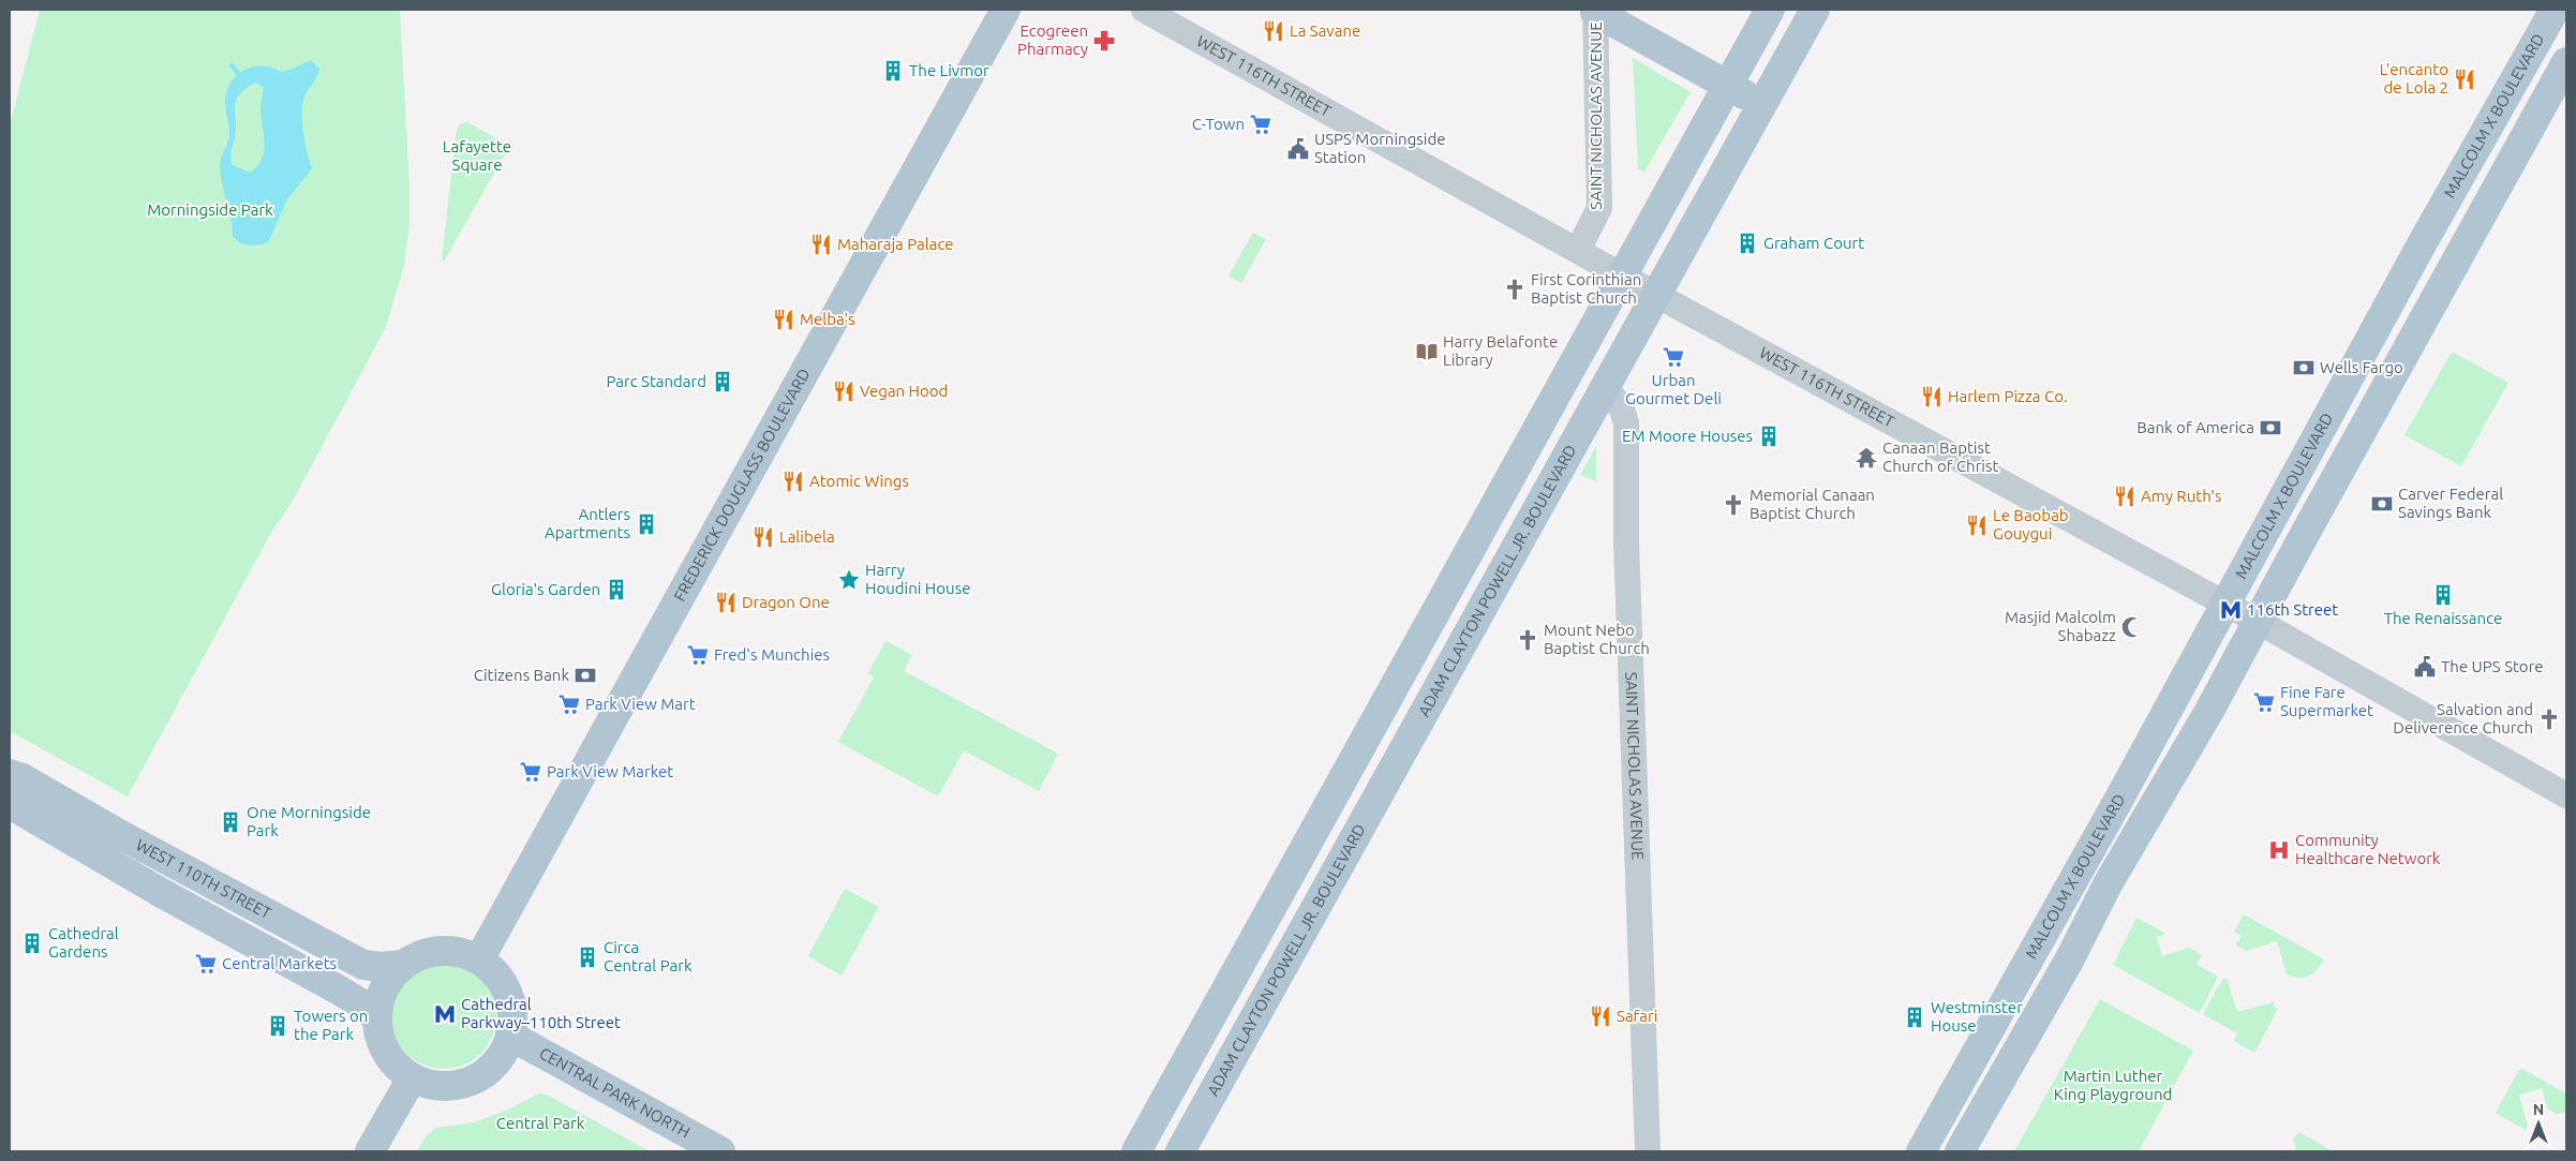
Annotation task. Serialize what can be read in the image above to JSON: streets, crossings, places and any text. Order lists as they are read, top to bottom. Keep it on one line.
{"streets":{"main road":["MALCOLM X BOULEVARD","FREDERICK DOUGLASS BOULEVARD","ADAM CLAYTON POWELL JR. BOULEVARD","WEST 110TH STREET","CENTRAL PARK NORTH"],"street":["WEST 116TH STREET","SAINT NICHOLAS AVENUE"]},"crossings":[["WEST 116TH STREET","SAINT NICHOLAS AVENUE"],["WEST 116TH STREET","MALCOLM X BOULEVARD"],["WEST 116TH STREET","ADAM CLAYTON POWELL JR. BOULEVARD"],["SAINT NICHOLAS AVENUE","ADAM CLAYTON POWELL JR. BOULEVARD"],["FREDERICK DOUGLASS BOULEVARD","WEST 110TH STREET"],["FREDERICK DOUGLASS BOULEVARD","CENTRAL PARK NORTH"],["WEST 110TH STREET","CENTRAL PARK NORTH"]],"parks":["Lafayette Square","Morningside Park","Martin Luther King Playground","Central Park"],"places":{"restaurant":["La Savane","L'encanto de Lola 2","Maharaja Palace","Melba's","Vegan Hood","Harlem Pizza Co.","Atomic Wings","Amy Ruth's","Le Baobab Gouygui","Lalibela","Dragon One","Safari"],"pharmacy":["Ecogreen Pharmacy"],"building":["The Livmor","Graham Court","Parc Standard","EM Moore Houses","Antlers Apartments","Gloria's Garden","The Renaissance","One Morningside Park","Cathedral Gardens","Circa Central Park","Westminster House","Towers on the Park"],"supermarket":["C-Town","Urban Gourmet Deli","Fred's Munchies","Fine Fare Supermarket","Park View Mart","Park View Market","Central Markets"],"public building":["USPS Morningside Station","The UPS Store"],"church":["First Corinthian Baptist Church","Memorial Canaan Baptist Church","Mount Nebo Baptist Church","Salvation and Deliverence Church"],"library":["Harry Belafonte Library"],"bank":["Wells Fargo","Bank of America","Carver Federal Savings Bank","Citizens Bank"],"temple":["Canaan Baptist Church of Christ"],"place":["Harry Houdini House"],"metro station":["116th Street","Cathedral Parkway–110th Street"],"mosque":["Masjid Malcolm Shabazz"],"hospital":["Community Healthcare Network"]},"north":"top"}
